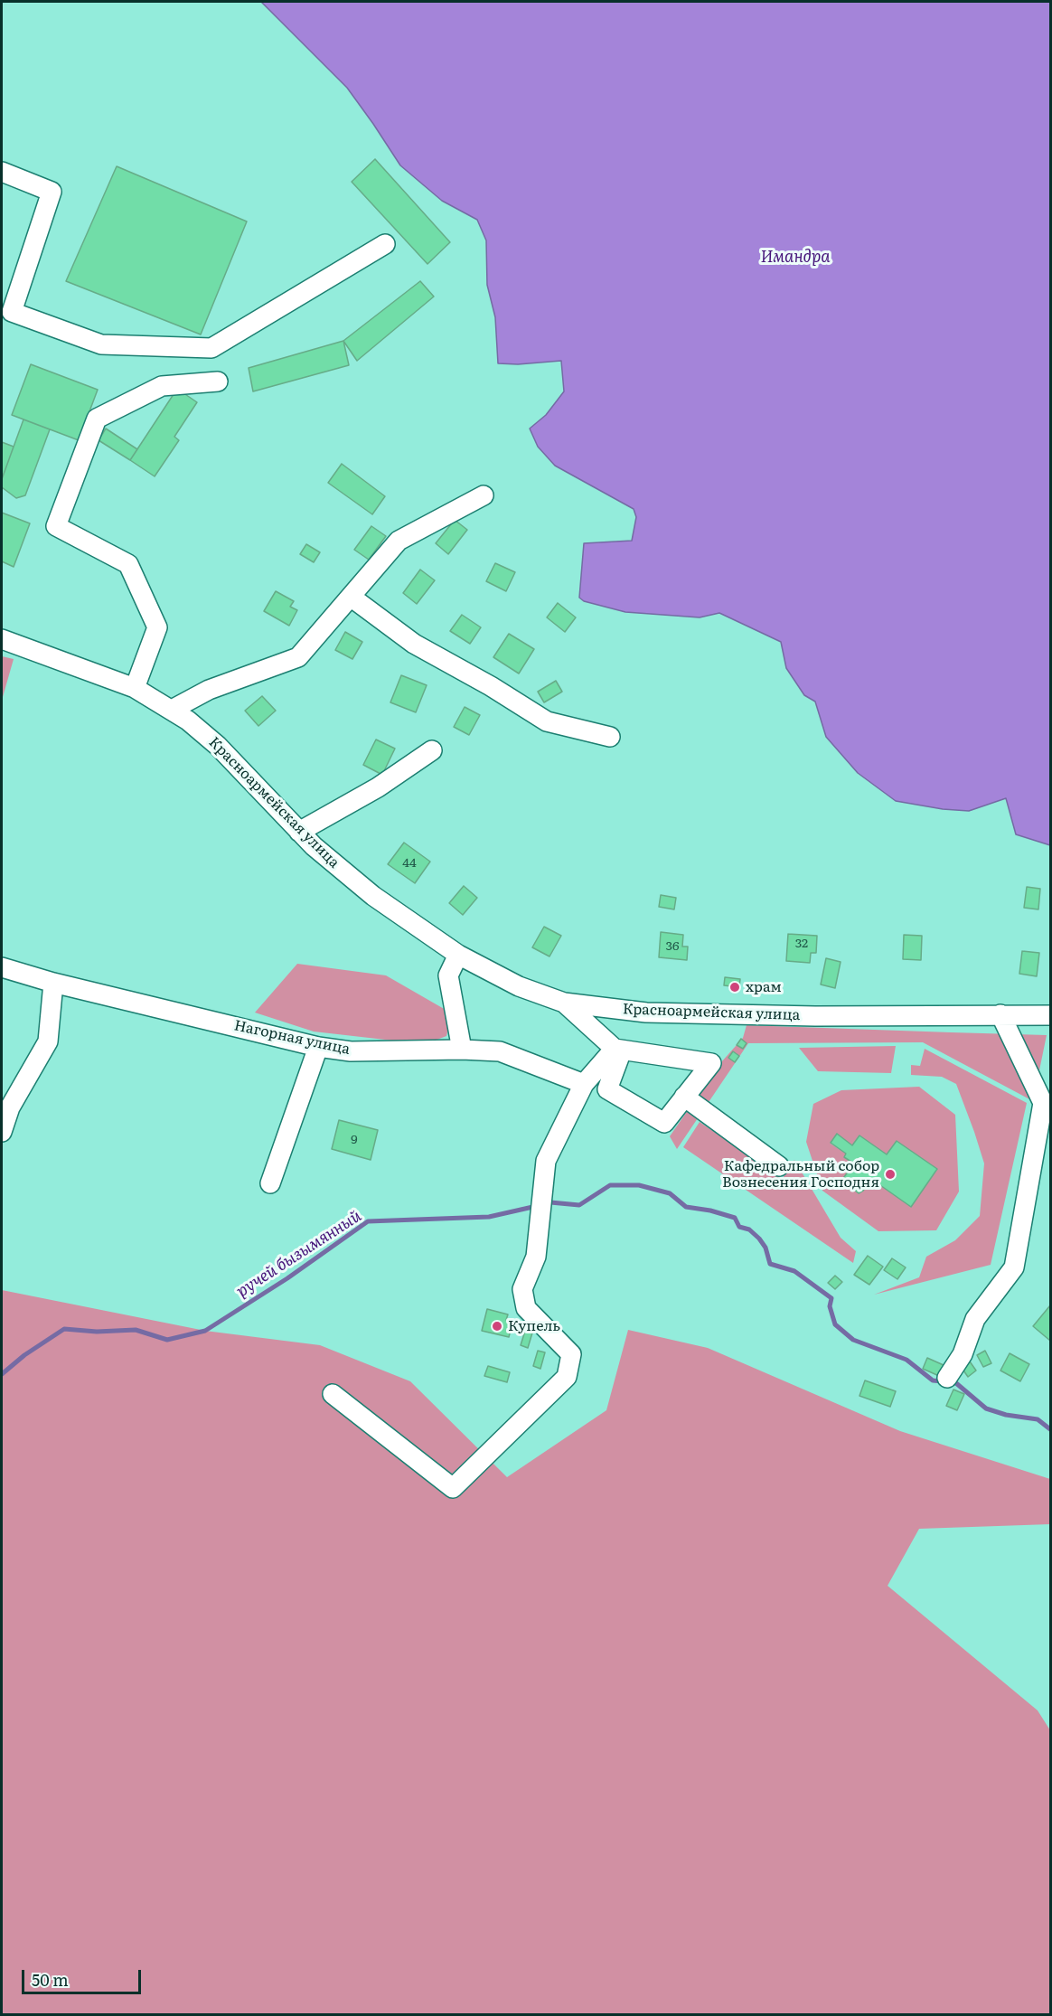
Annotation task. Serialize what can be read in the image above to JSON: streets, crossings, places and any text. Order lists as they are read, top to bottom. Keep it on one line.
{"streets":{"street":["Красноармейская улица","Нагорная улица"]},"water":["Имандра","ручей бызымянный"],"places":["храм","Кафедральный собор Вознесения Господня","Купель"],"house_numbers":["44","32","36","9"],"scale_bar":"50 m"}
